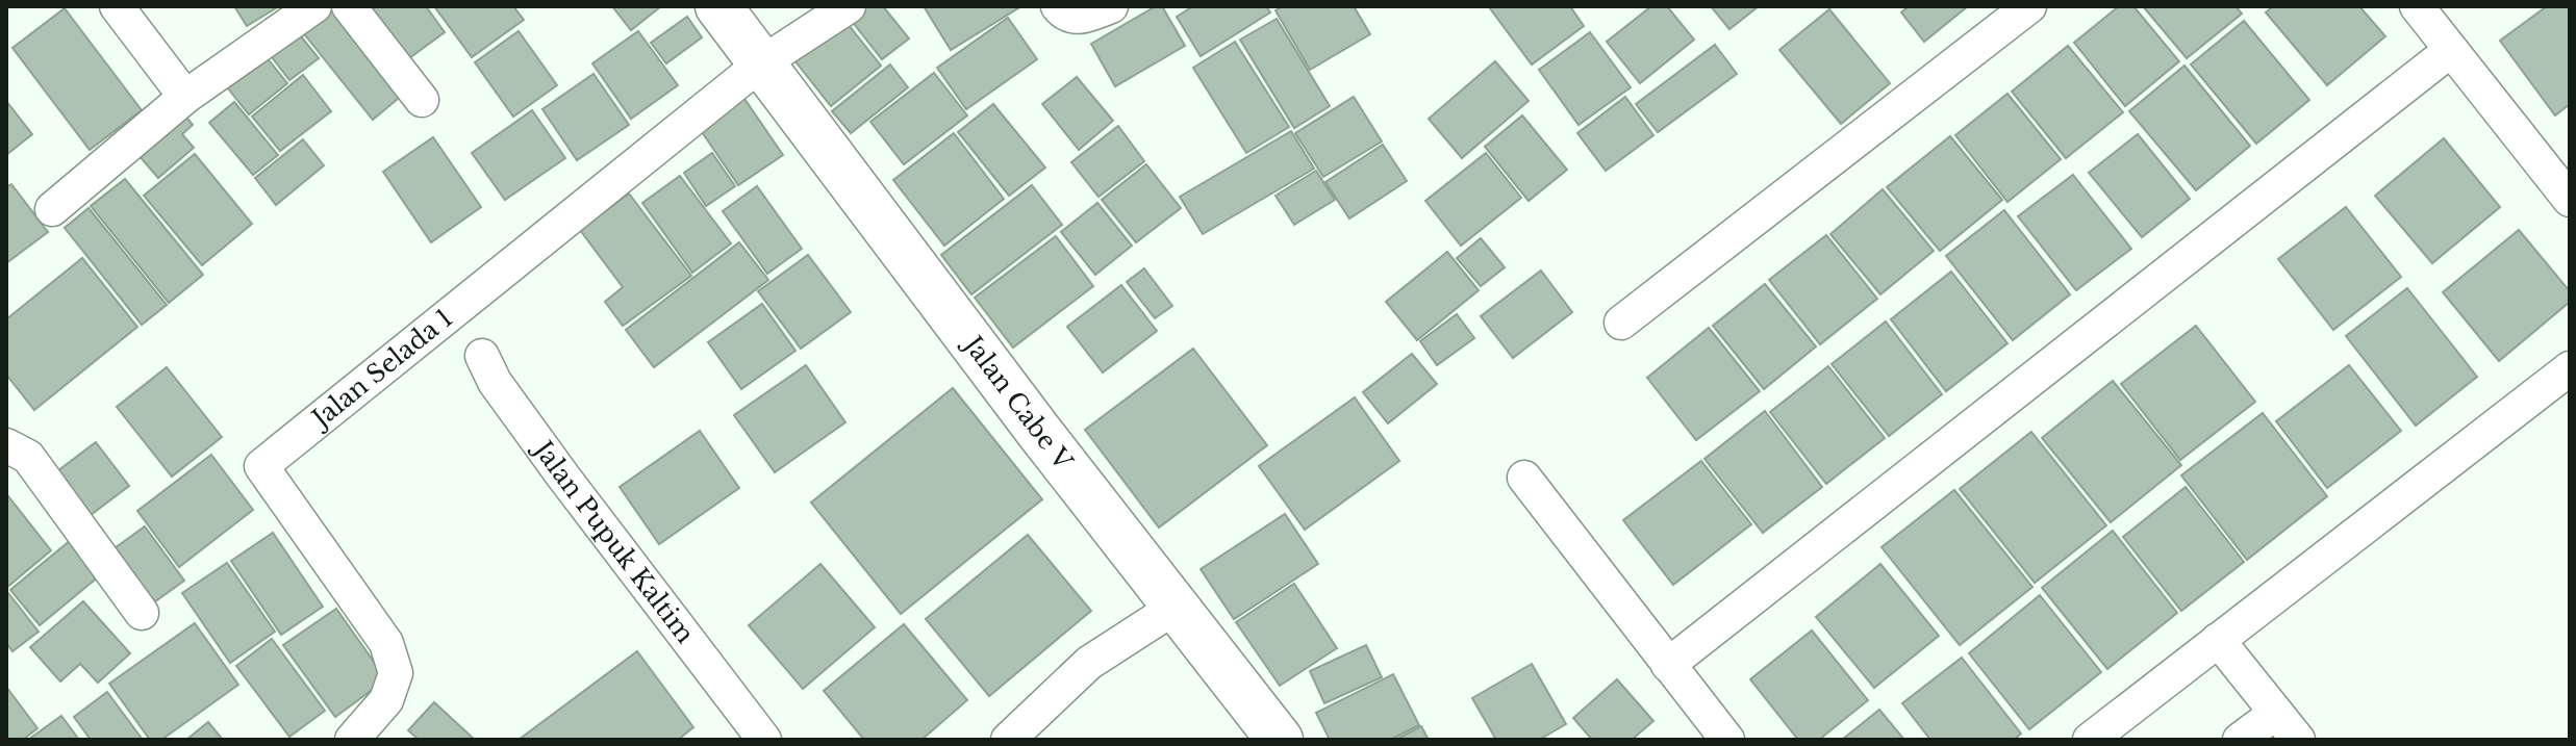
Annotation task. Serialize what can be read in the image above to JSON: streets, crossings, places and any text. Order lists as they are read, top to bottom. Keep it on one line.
{"streets":{"street":["Jalan Selada 1","Jalan Cabe V","Jalan Pupuk Kaltim"]},"crossings":[["Jalan Selada 1","Jalan Cabe V"]]}
